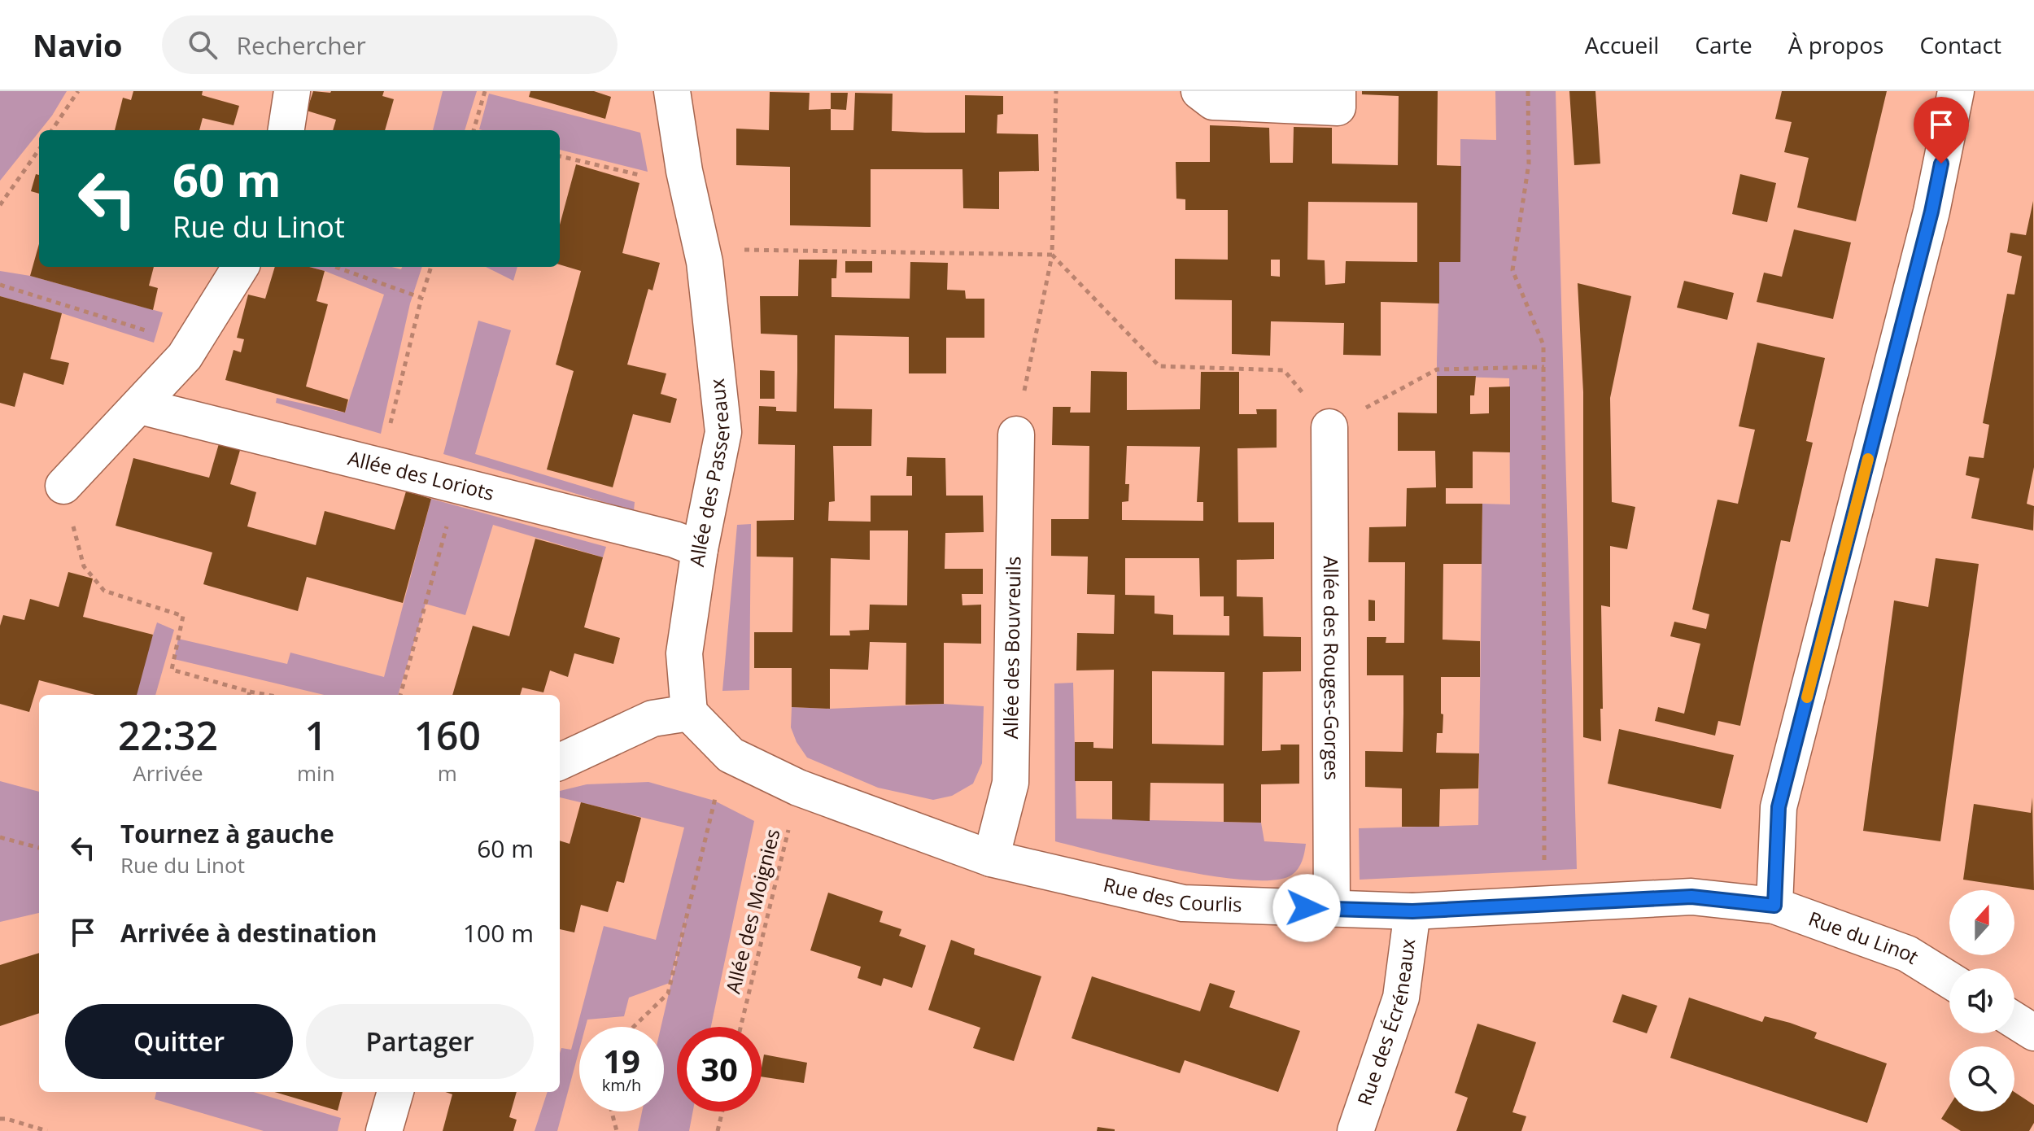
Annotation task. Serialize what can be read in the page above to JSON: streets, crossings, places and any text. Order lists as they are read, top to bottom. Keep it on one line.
{"streets":{"street":["Allée des Passereaux","Allée des Loriots","Allée des Bouvreuils","Allée des Rouges-Gorges","Rue des Courlis","Rue du Linot","Rue des Écréneaux"],"path":["Allée des Moignies"]},"crossings":[["Allée des Passereaux","Allée des Loriots"],["Allée des Passereaux","Rue des Courlis"],["Allée des Bouvreuils","Rue des Courlis"],["Allée des Rouges-Gorges","Rue des Courlis"],["Rue des Courlis","Allée des Moignies"],["Rue des Courlis","Rue du Linot"],["Rue des Courlis","Rue des Écréneaux"]],"north":"top","page":{"header":"Navio","search":"Rechercher","nav":["Accueil","Carte","À propos","Contact"],"turn":["60 m","Rue du Linot"],"eta":["22:32","Arrivée","1","min","160","m"],"list":[{"name":"Tournez à gauche","note":"Rue du Linot","value":"60 m"},{"name":"Arrivée à destination","value":"100 m"}],"buttons":["Quitter","Partager"],"speed":"19 km/h","limit":"30"}}
